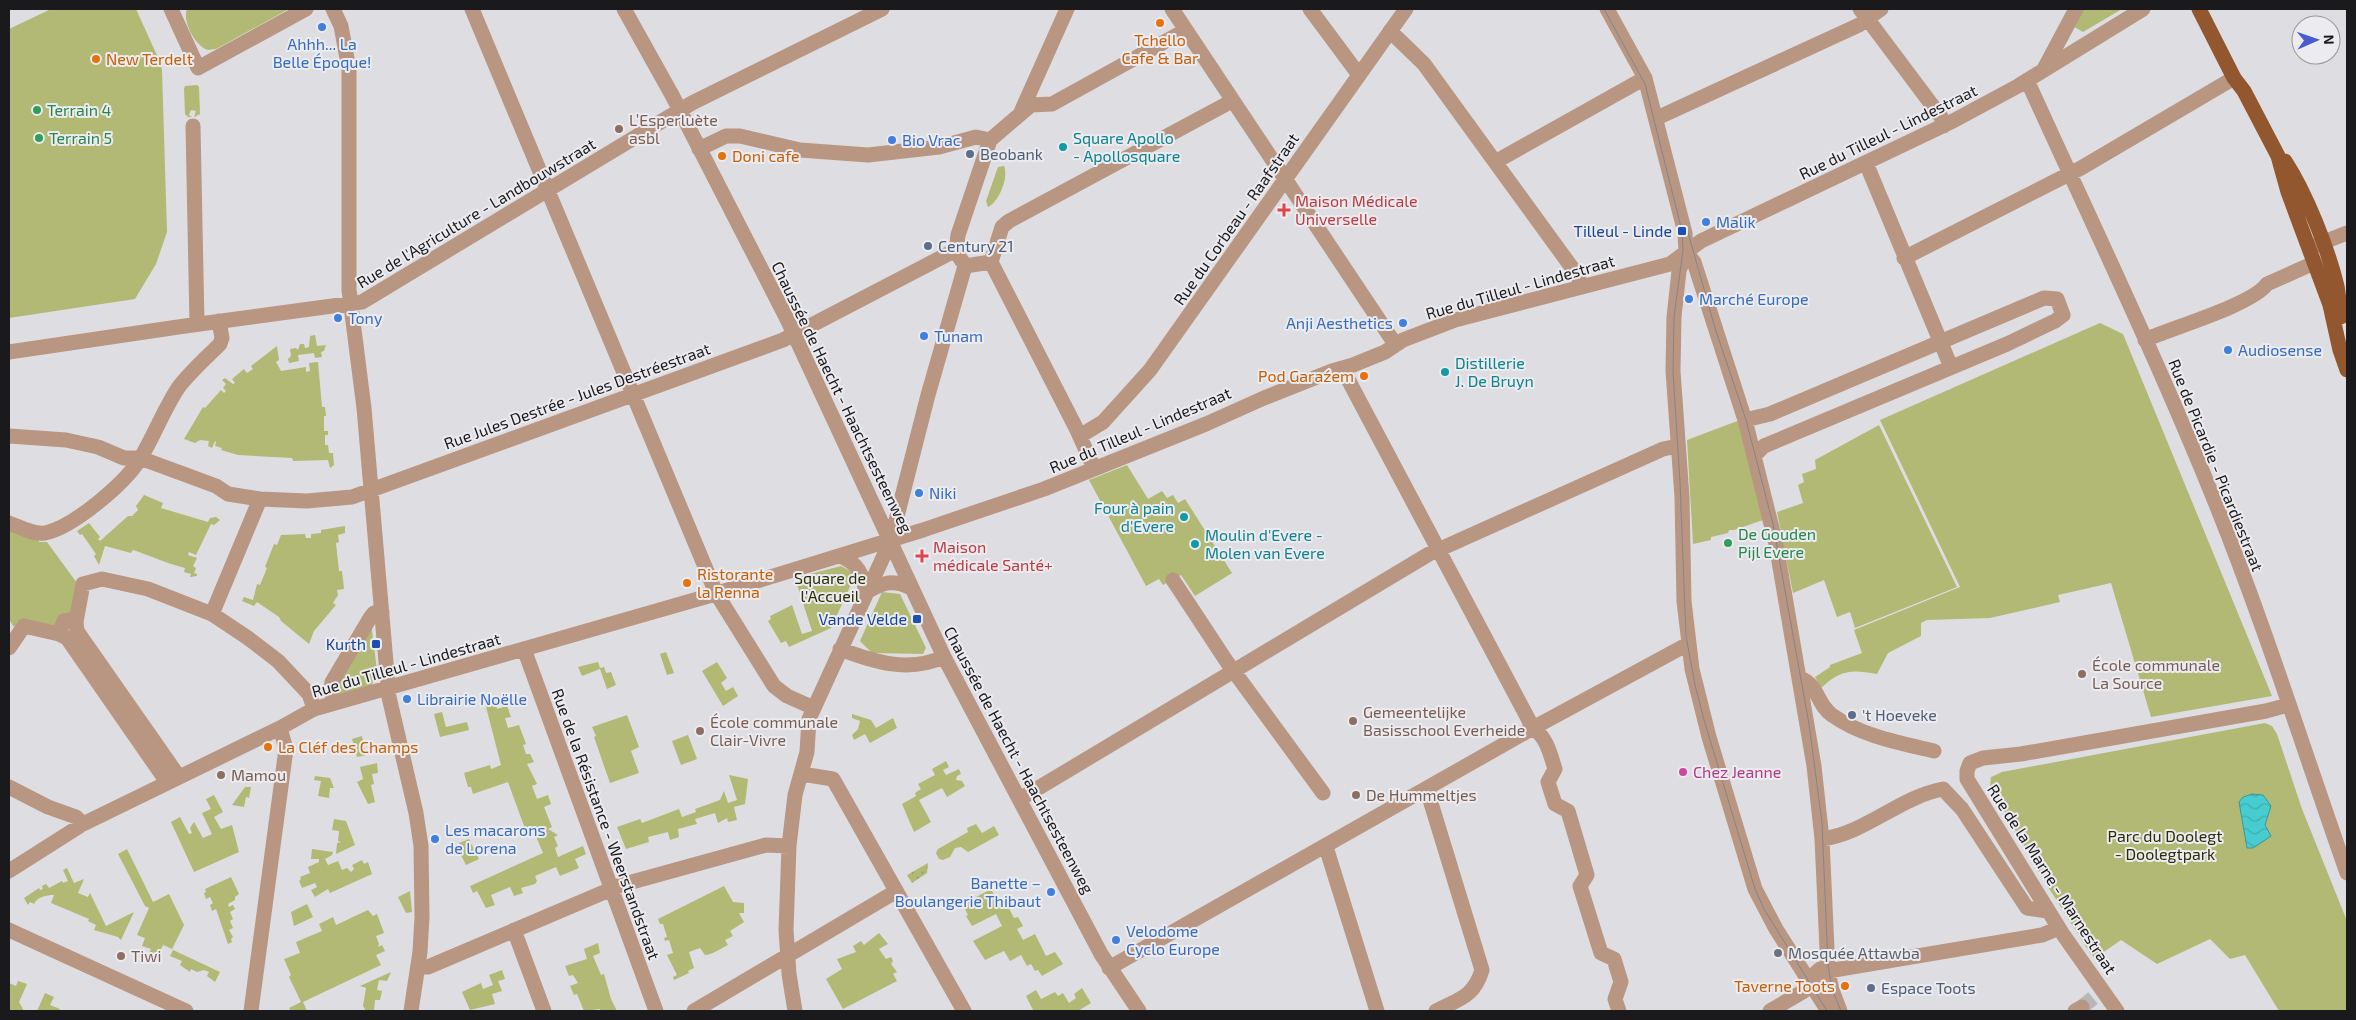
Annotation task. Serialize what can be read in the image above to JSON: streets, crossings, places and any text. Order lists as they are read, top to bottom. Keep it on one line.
{"streets":{"street":["Rue du Tilleul - Lindestraat","Rue de l'Agriculture - Landbouwstraat","Rue du Corbeau - Raafstraat","Rue Jules Destrée - Jules Destréestraat","Chaussée de Haecht - Haachtsesteenweg","Rue de Picardie - Picardiestraat","Rue de la Résistance - Weerstandstraat","Rue de la Marne - Marnestraat"]},"crossings":[["Rue du Tilleul - Lindestraat","Chaussée de Haecht - Haachtsesteenweg"],["Rue du Tilleul - Lindestraat","Rue de Picardie - Picardiestraat"],["Rue du Tilleul - Lindestraat","Rue de la Résistance - Weerstandstraat"],["Rue de l'Agriculture - Landbouwstraat","Chaussée de Haecht - Haachtsesteenweg"],["Rue Jules Destrée - Jules Destréestraat","Chaussée de Haecht - Haachtsesteenweg"],["Rue de Picardie - Picardiestraat","Rue de la Marne - Marnestraat"]],"parks":["Square de l'Accueil","Parc du Doolegt - Doolegtpark"],"places":{"other":["Tchello Cafe & Bar","Ahhh... La Belle Époque!","New Terdelt","Terrain 4","L’Esperluète asbl","Terrain 5","Bio Vrac","Square Apollo - Apollosquare","Beobank","Doni cafe","Malik","Century 21","Marché Europe","Tony","Anji Aesthetics","Tunam","Audiosense","Distillerie J. De Bruyn","Pod Garaźem","Niki","Four à pain d'Evere","De Gouden Pijl Evere","Moulin d'Evere - Molen van Evere","Ristorante la Renna","École communale La Source","Librairie Noëlle","'t Hoeveke","Gemeentelijke Basisschool Everheide","École communale Clair-Vivre","La Cléf des Champs","Chez Jeanne","Mamou","De Hummeltjes","Les macarons de Lorena","Banette – Boulangerie Thibaut","Velodome Cyclo Europe","Mosquée Attawba","Tiwi","Taverne Toots","Espace Toots"],"health":["Maison Médicale Universelle","Maison médicale Santé+"],"transit":["Tilleul - Linde","Vande Velde","Kurth"]},"north":"right"}
